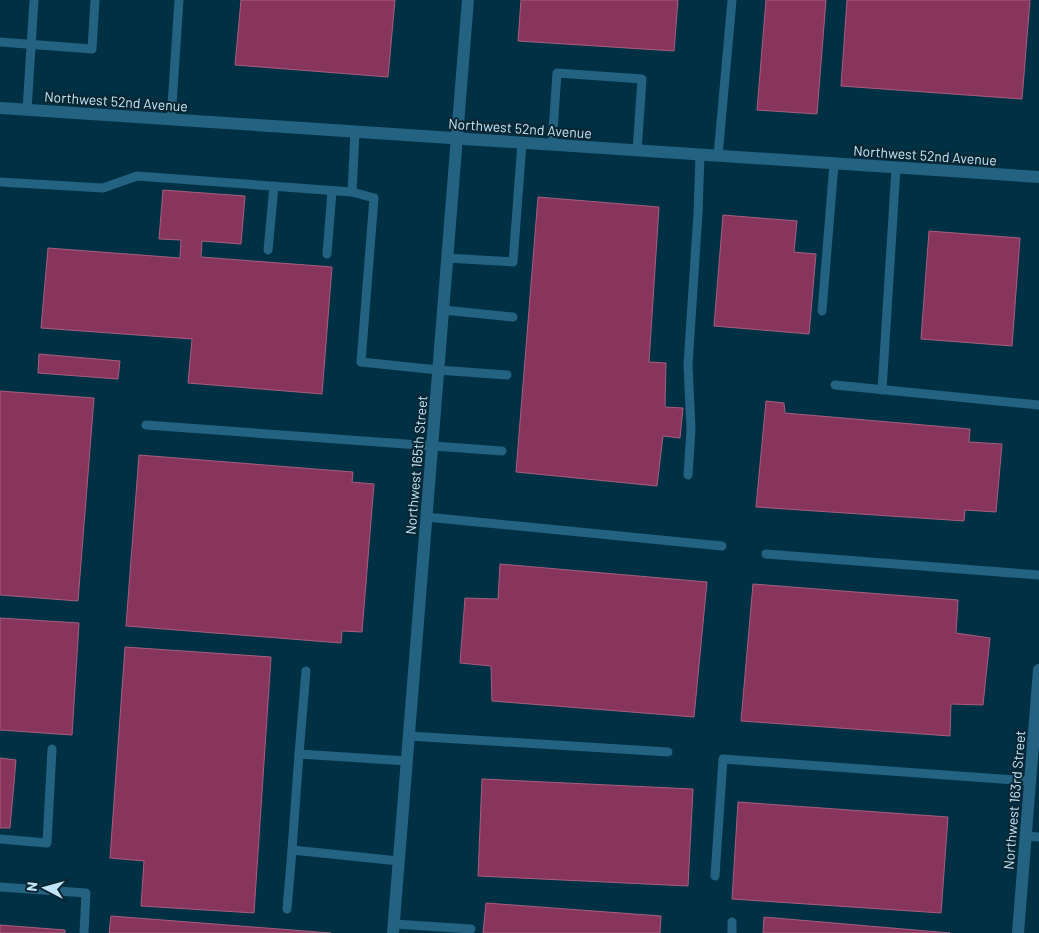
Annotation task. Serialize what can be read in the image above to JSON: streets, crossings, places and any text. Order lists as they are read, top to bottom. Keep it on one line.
{"streets":{"street":["Northwest 52nd Avenue","Northwest 165th Street","Northwest 163rd Street"]},"crossings":[["Northwest 52nd Avenue","Northwest 165th Street"]],"north":"left"}
